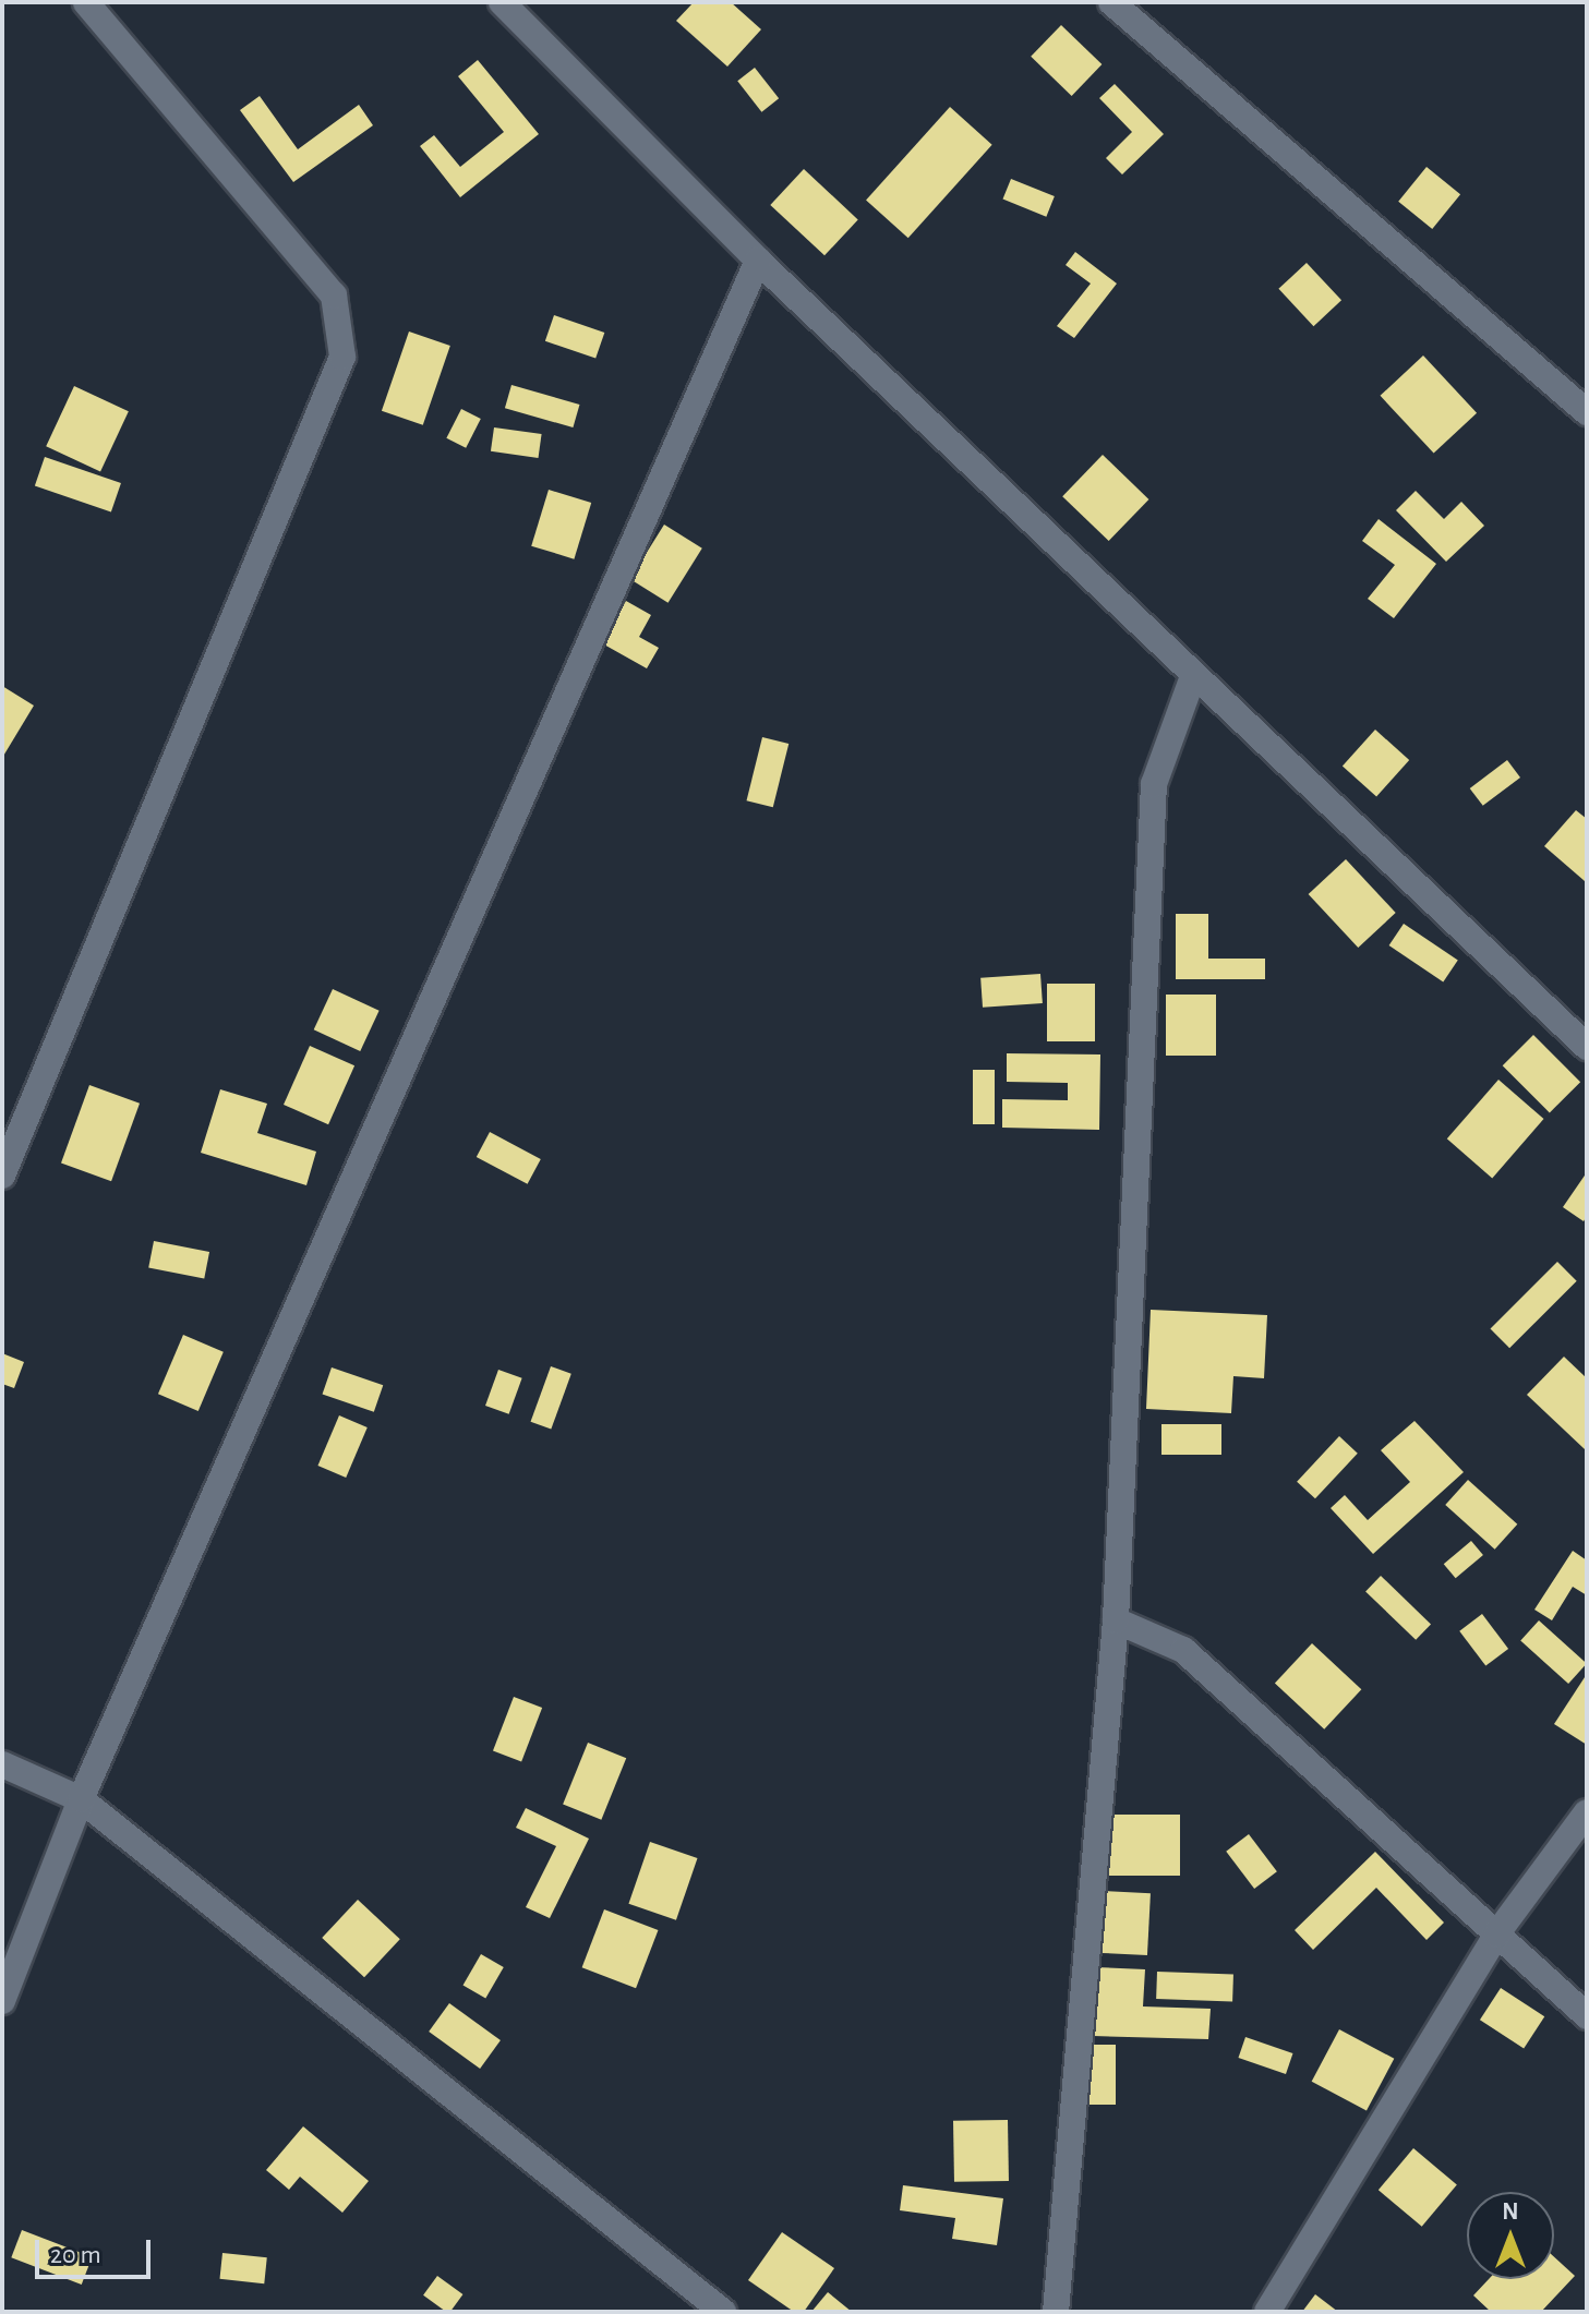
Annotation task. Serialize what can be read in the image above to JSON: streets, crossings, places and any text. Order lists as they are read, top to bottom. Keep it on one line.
{"scale_bar":"20 m","north":"top"}
